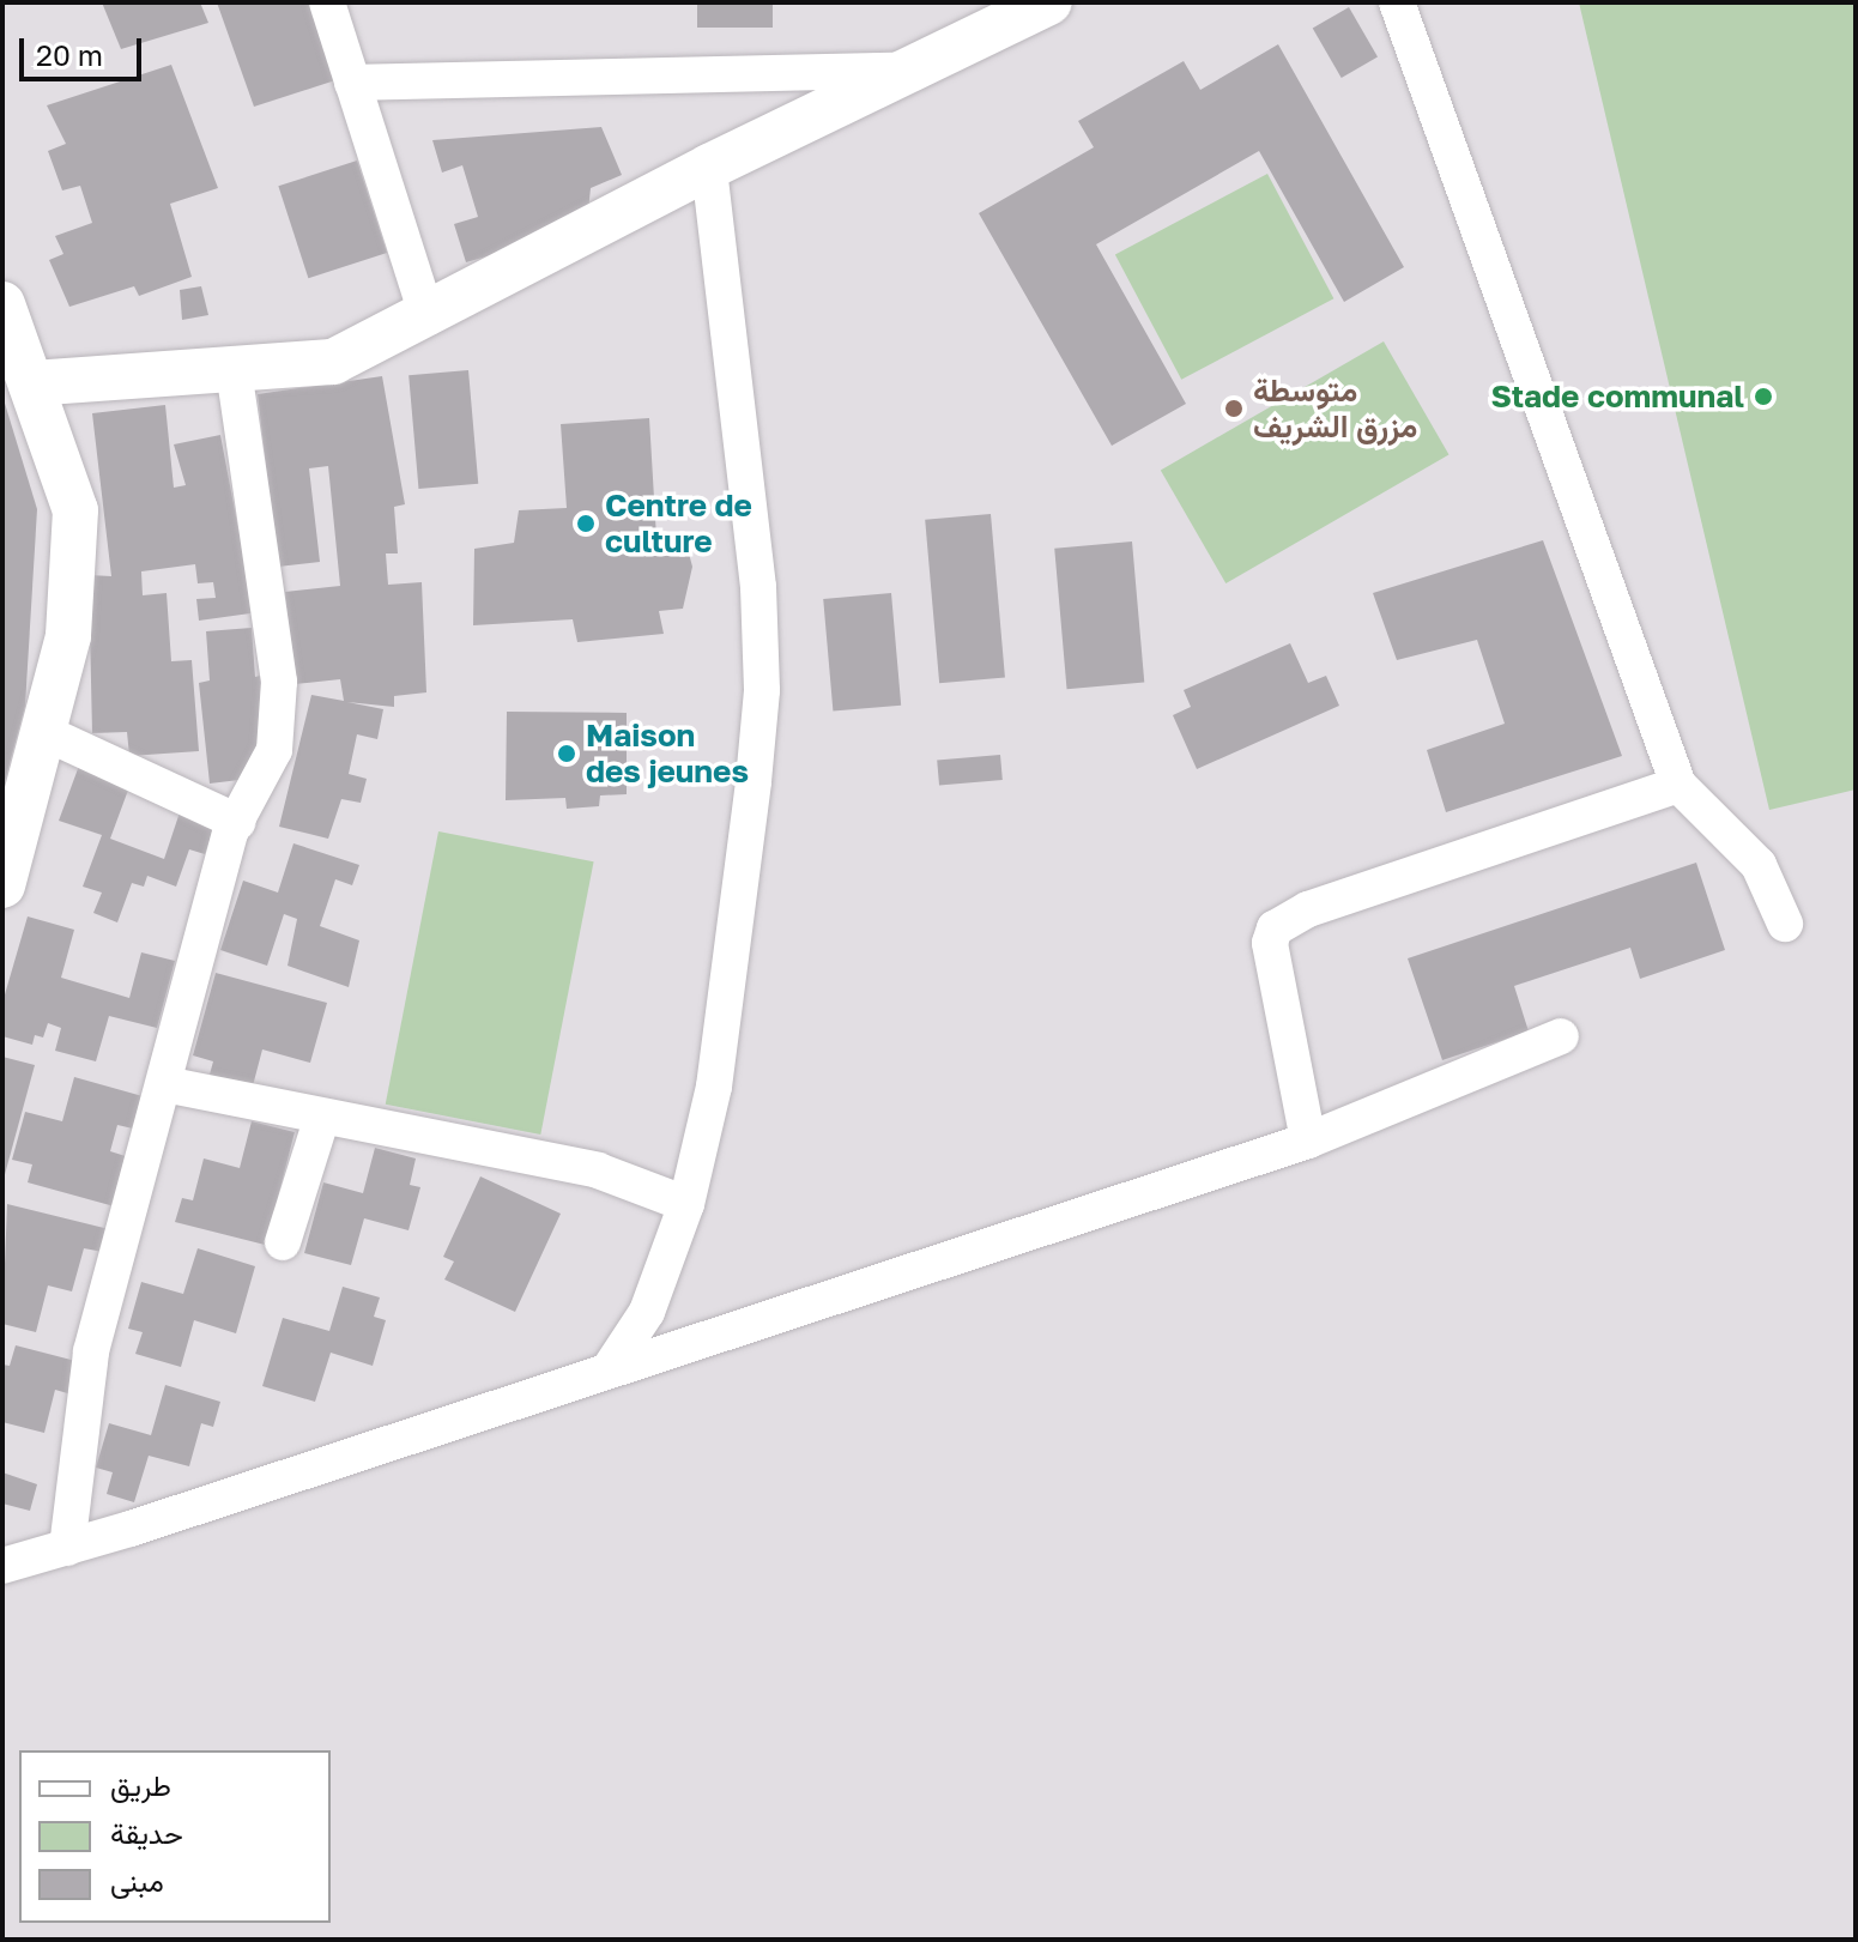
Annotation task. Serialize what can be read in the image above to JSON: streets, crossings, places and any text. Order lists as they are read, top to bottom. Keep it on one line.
{"places":["Stade communal","متوسطة مزرق الشريف","Centre de culture","Maison des jeunes"],"legend":["طريق","حديقة","مبنى"],"scale_bar":"20 m"}
